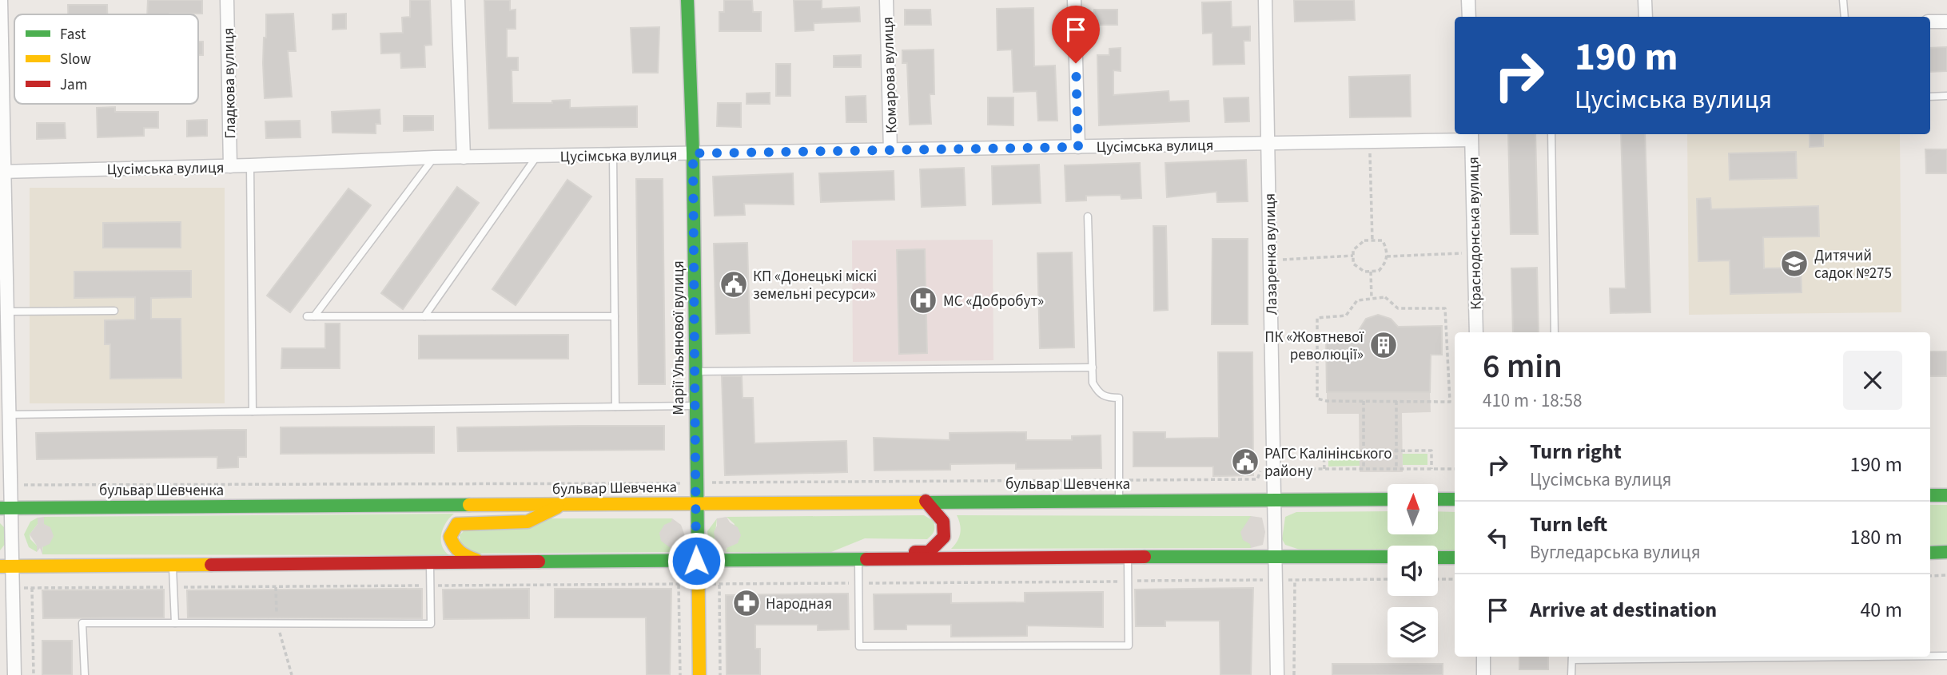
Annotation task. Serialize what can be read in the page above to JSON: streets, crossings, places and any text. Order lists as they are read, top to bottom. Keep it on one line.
{"streets":{"main road":["Марії Ульянової вулиця","бульвар Шевченка"],"street":["Комарова вулиця","Гладкова вулиця","Цусімська вулиця","Краснодонська вулиця","Лазаренка вулиця"]},"crossings":[["Комарова вулиця","Цусімська вулиця"],["Гладкова вулиця","Цусімська вулиця"],["Цусімська вулиця","Краснодонська вулиця"],["Цусімська вулиця","Лазаренка вулиця"],["Цусімська вулиця","Марії Ульянової вулиця"],["Лазаренка вулиця","бульвар Шевченка"],["Марії Ульянової вулиця","бульвар Шевченка"]],"places":{"school or university":["Дитячий садок №275"],"public building":["КП «Донецькі міскі земельні ресурси»","РАГС Калінінського району"],"hospital":["МС «Добробут»"],"building":["ПК «Жовтневої революції»"],"pharmacy":["Народная"]},"legend":["Fast","Slow","Jam"],"north":"top","page":{"turn":["190 m","Цусімська вулиця"],"heading":["6 min","410 m · 18:58"],"list":[{"name":"Turn right","note":"Цусімська вулиця","value":"190 m"},{"name":"Turn left","note":"Вугледарська вулиця","value":"180 m"},{"name":"Arrive at destination","value":"40 m"}]}}
